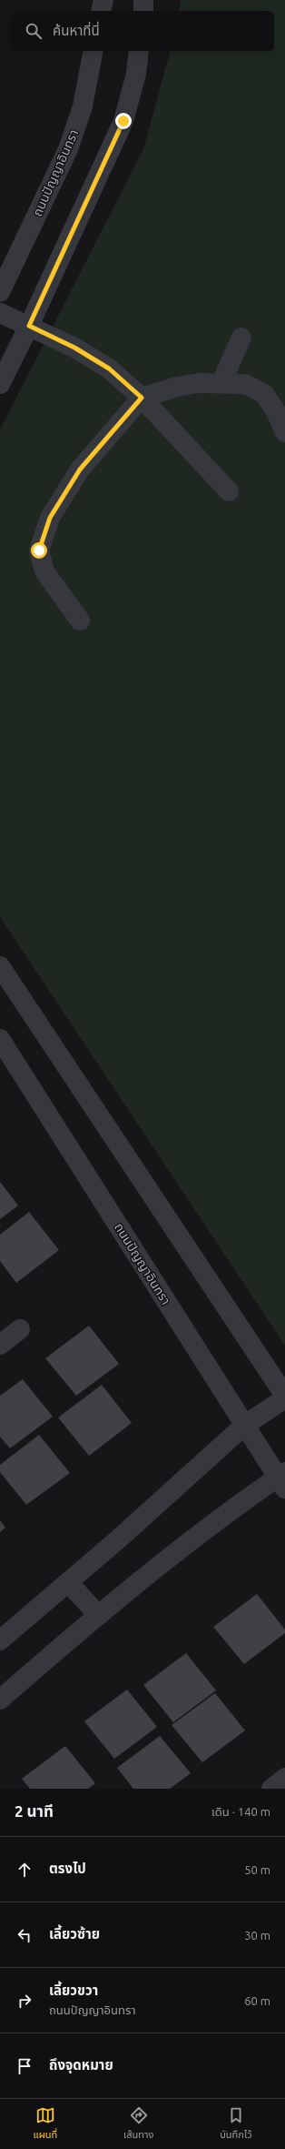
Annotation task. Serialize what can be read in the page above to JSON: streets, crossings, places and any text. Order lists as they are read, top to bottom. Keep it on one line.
{"streets":{"street":["ถนนปัญญาอินทรา"]},"page":{"search":"ค้นหาที่นี่","heading":["2 นาที","เดิน · 140 m"],"list":[["ตรงไป","50 m"],["เลี้ยวซ้าย","30 m"],["เลี้ยวขวา","ถนนปัญญาอินทรา","60 m"],"ถึงจุดหมาย"],"nav":["แผนที่","เส้นทาง","บันทึกไว้"]}}
